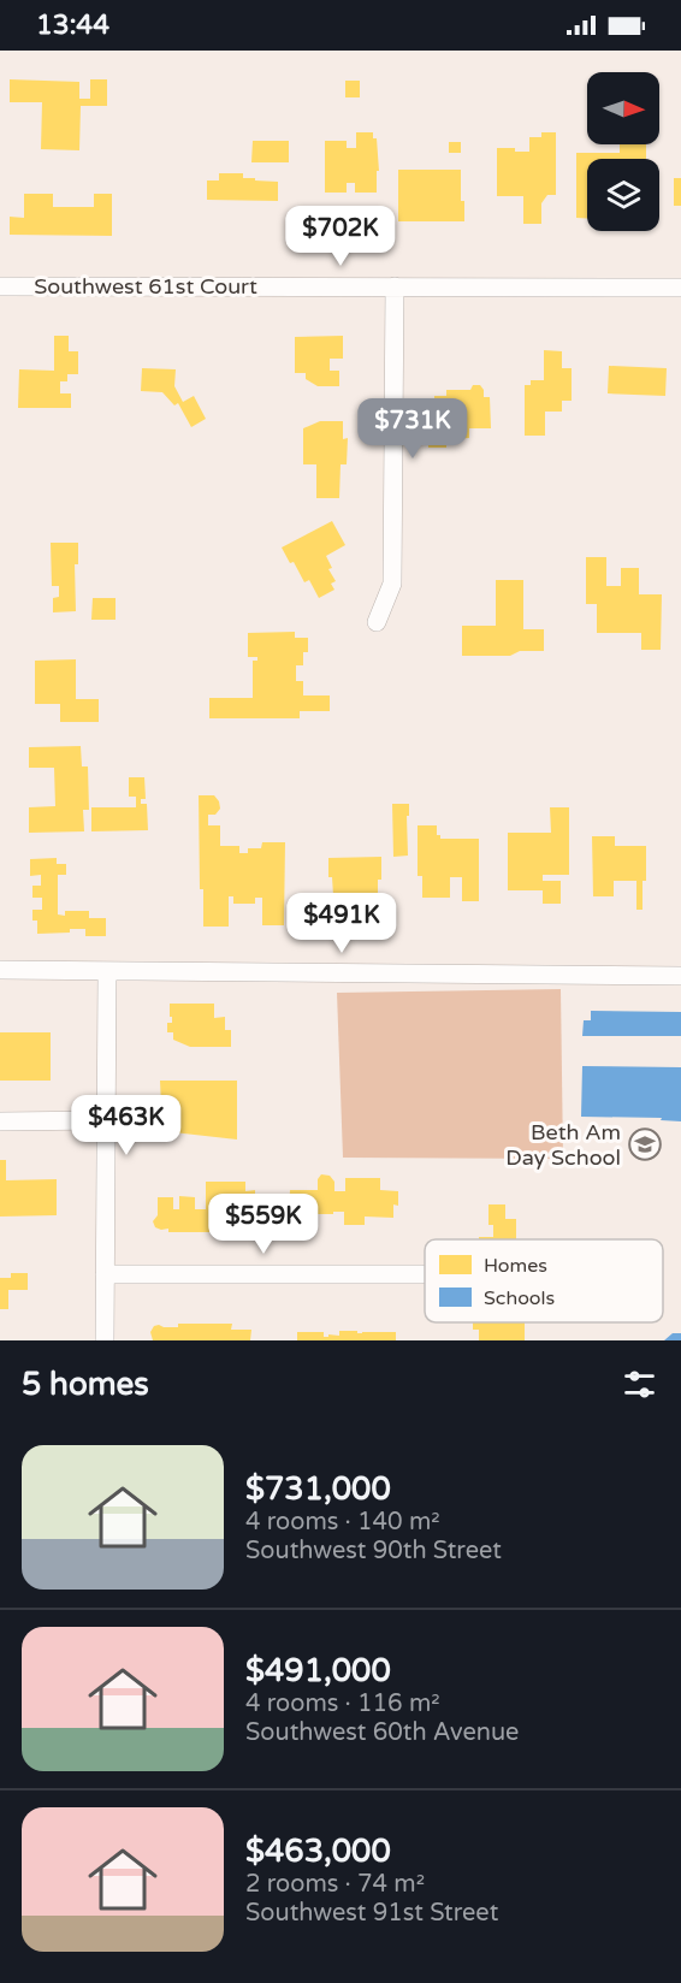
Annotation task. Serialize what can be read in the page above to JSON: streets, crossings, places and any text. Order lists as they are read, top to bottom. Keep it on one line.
{"streets":{"street":["Southwest 61st Court"]},"places":{"school or university":["Beth Am Day School"]},"legend":["Homes","Schools"],"north":"right","page":{"status":"13:44","price":["$702K","$731K","$491K","$463K","$559K"],"heading":"5 homes","list":[{"name":"$731,000","note":"4 rooms · 140 m² · Southwest 90th Street"},{"name":"$491,000","note":"4 rooms · 116 m² · Southwest 60th Avenue"},{"name":"$463,000","note":"2 rooms · 74 m² · Southwest 91st Street"}]}}
